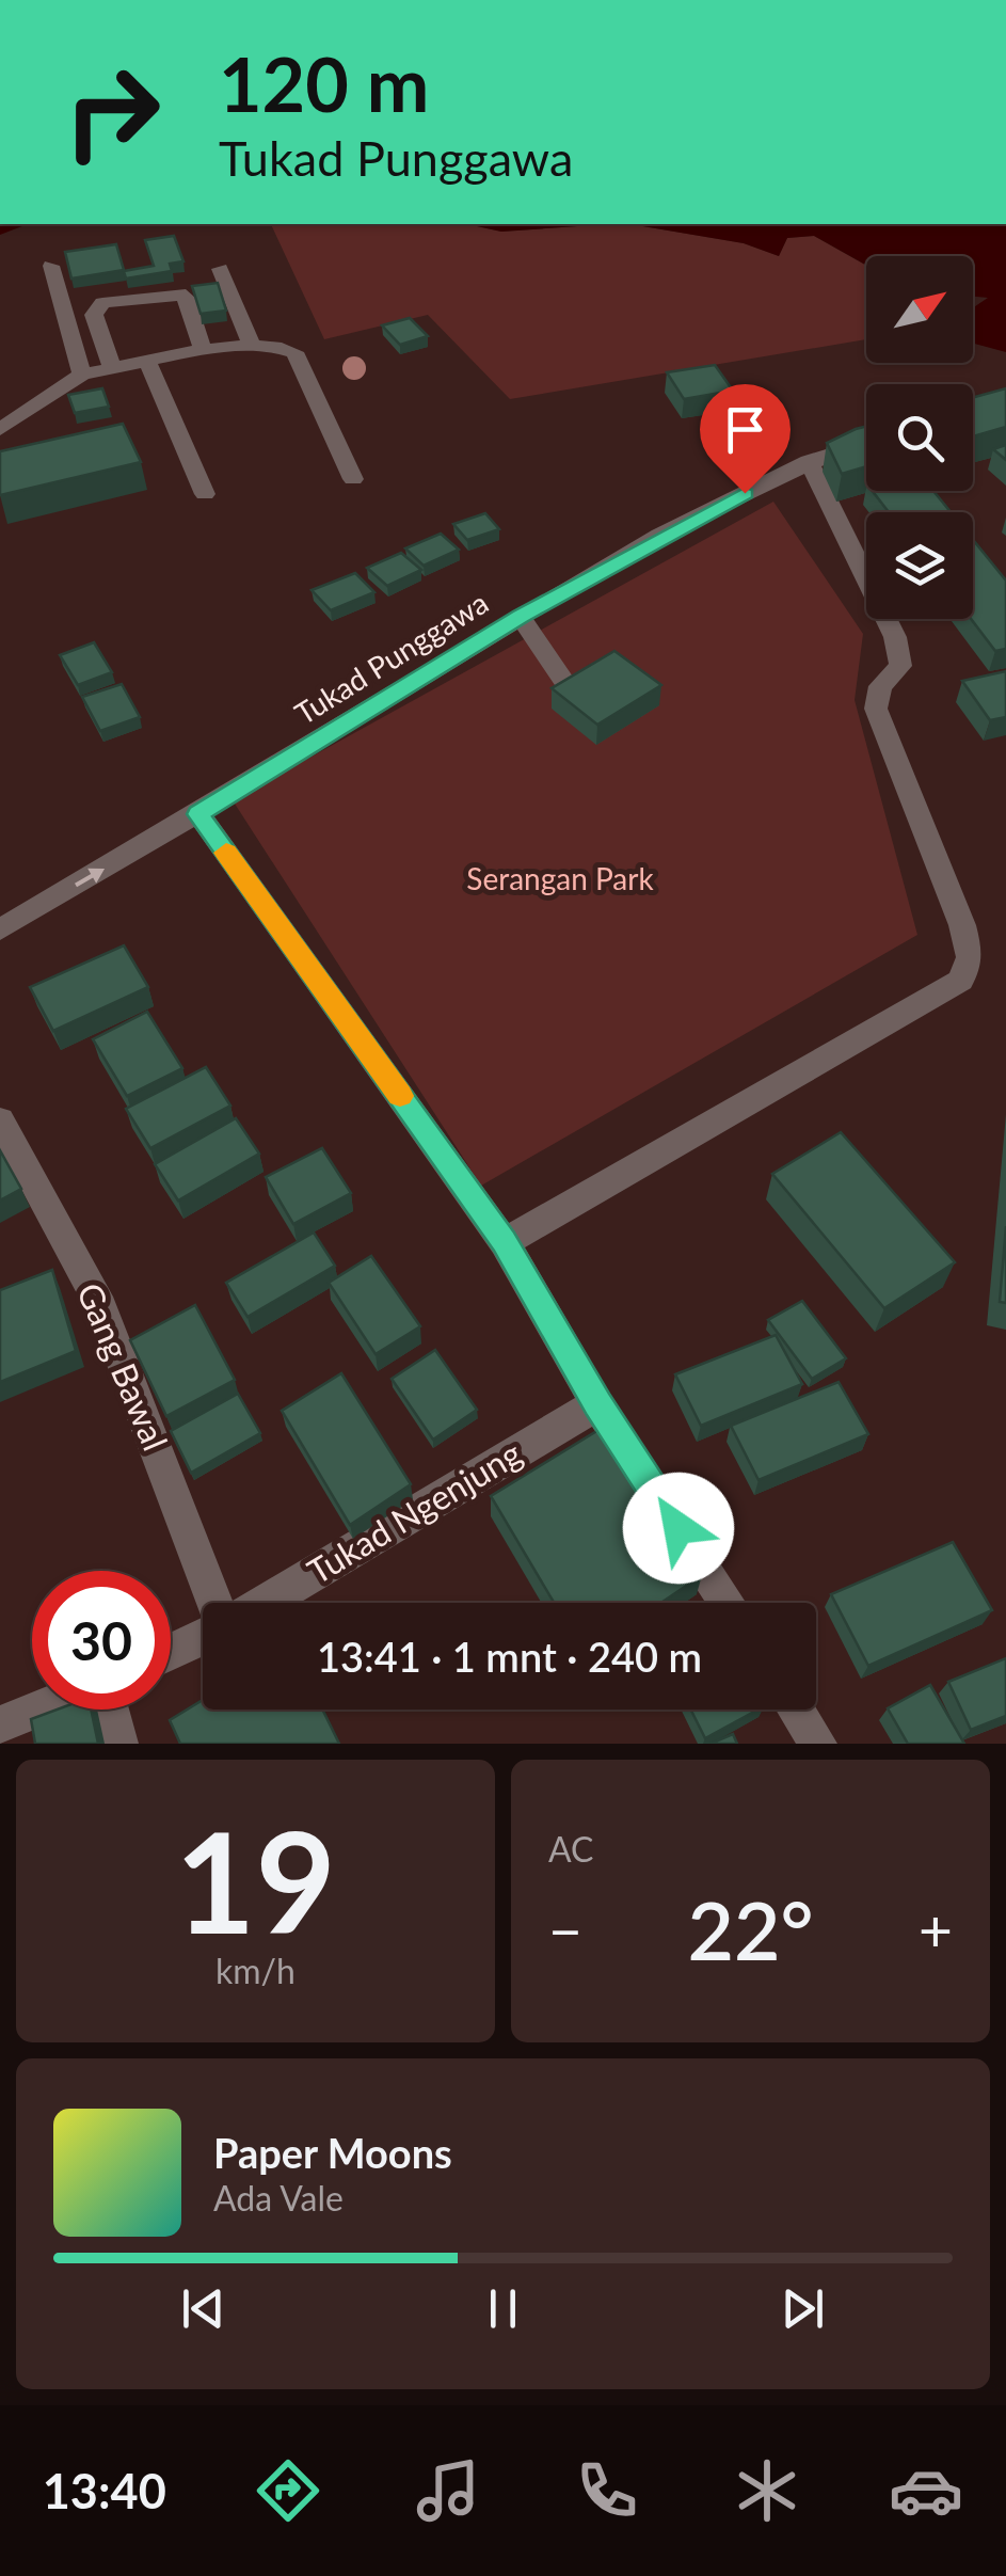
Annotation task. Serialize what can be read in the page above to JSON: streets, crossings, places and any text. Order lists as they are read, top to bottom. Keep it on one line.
{"streets":{"street":["Tukad Punggawa","Gang Bawal","Tukad Ngenjung"]},"parks":["Serangan Park"],"north":"top right","page":{"turn":["120 m","Tukad Punggawa"],"limit":"30","trip":"13:41 · 1 mnt · 240 m","tile":[["19","km/h"],"AC"],"heat":["−","22°","+"],"song":["Paper Moons","Ada Vale"],"tabs":"13:40"}}
